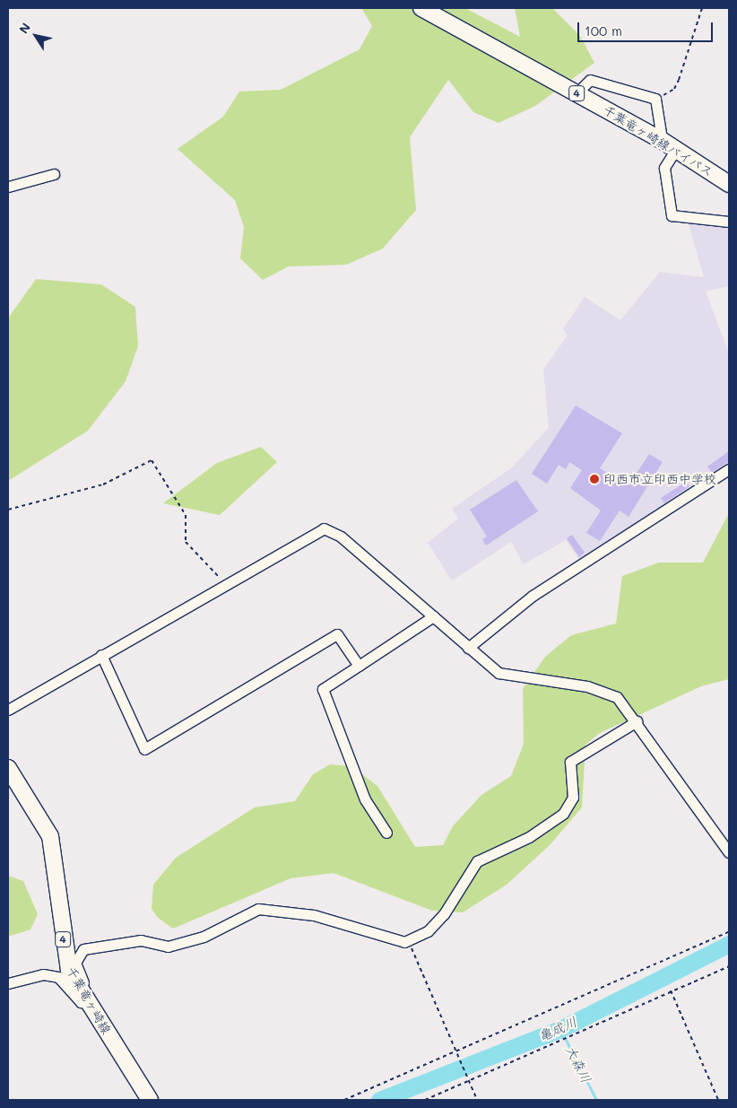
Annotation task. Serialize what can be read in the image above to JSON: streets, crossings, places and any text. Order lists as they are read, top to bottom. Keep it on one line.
{"streets":{"main road":["4","千葉竜ヶ崎線バイパス","千葉竜ヶ崎線"]},"water":["亀成川","大森川"],"places":["印西市立印西中学校"],"scale_bar":"100 m","north":"top left"}
